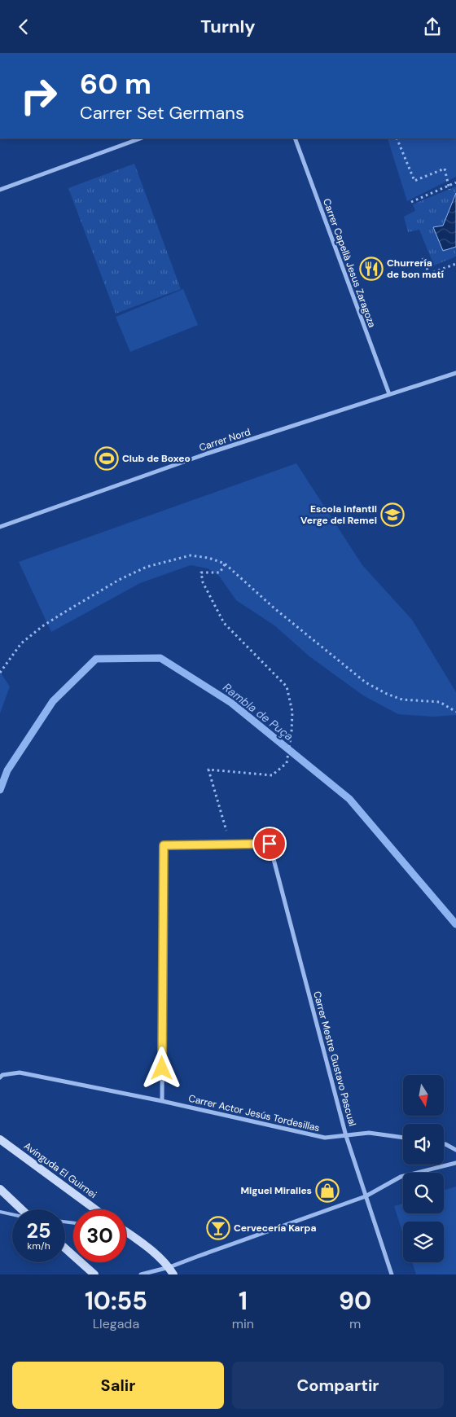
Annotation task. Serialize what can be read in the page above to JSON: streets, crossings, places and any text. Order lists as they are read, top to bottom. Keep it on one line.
{"streets":{"street":["Carrer Capellà Jesus Zaragoza","Carrer Nord","Carrer Mestre Gustavo Pascual","Carrer Actor Jesús Tordesillas","Avinguda El Guirnei"]},"crossings":[["Carrer Capellà Jesus Zaragoza","Carrer Nord"],["Carrer Mestre Gustavo Pascual","Carrer Actor Jesús Tordesillas"]],"water":["Rambla de Puça"],"places":{"restaurant":["Churrería de bon matí"],"sports":["Club de Boxeo"],"school or university":["Escola Infantil Verge del Remei"],"shop":["Miguel Miralles"],"bar":["Cervecería Karpa"]},"north":"bottom","page":{"header":"Turnly","turn":["60 m","Carrer Set Germans"],"speed":"25 km/h","limit":"30","eta":["10:55","Llegada","1","min","90","m"],"buttons":["Salir","Compartir"]}}
